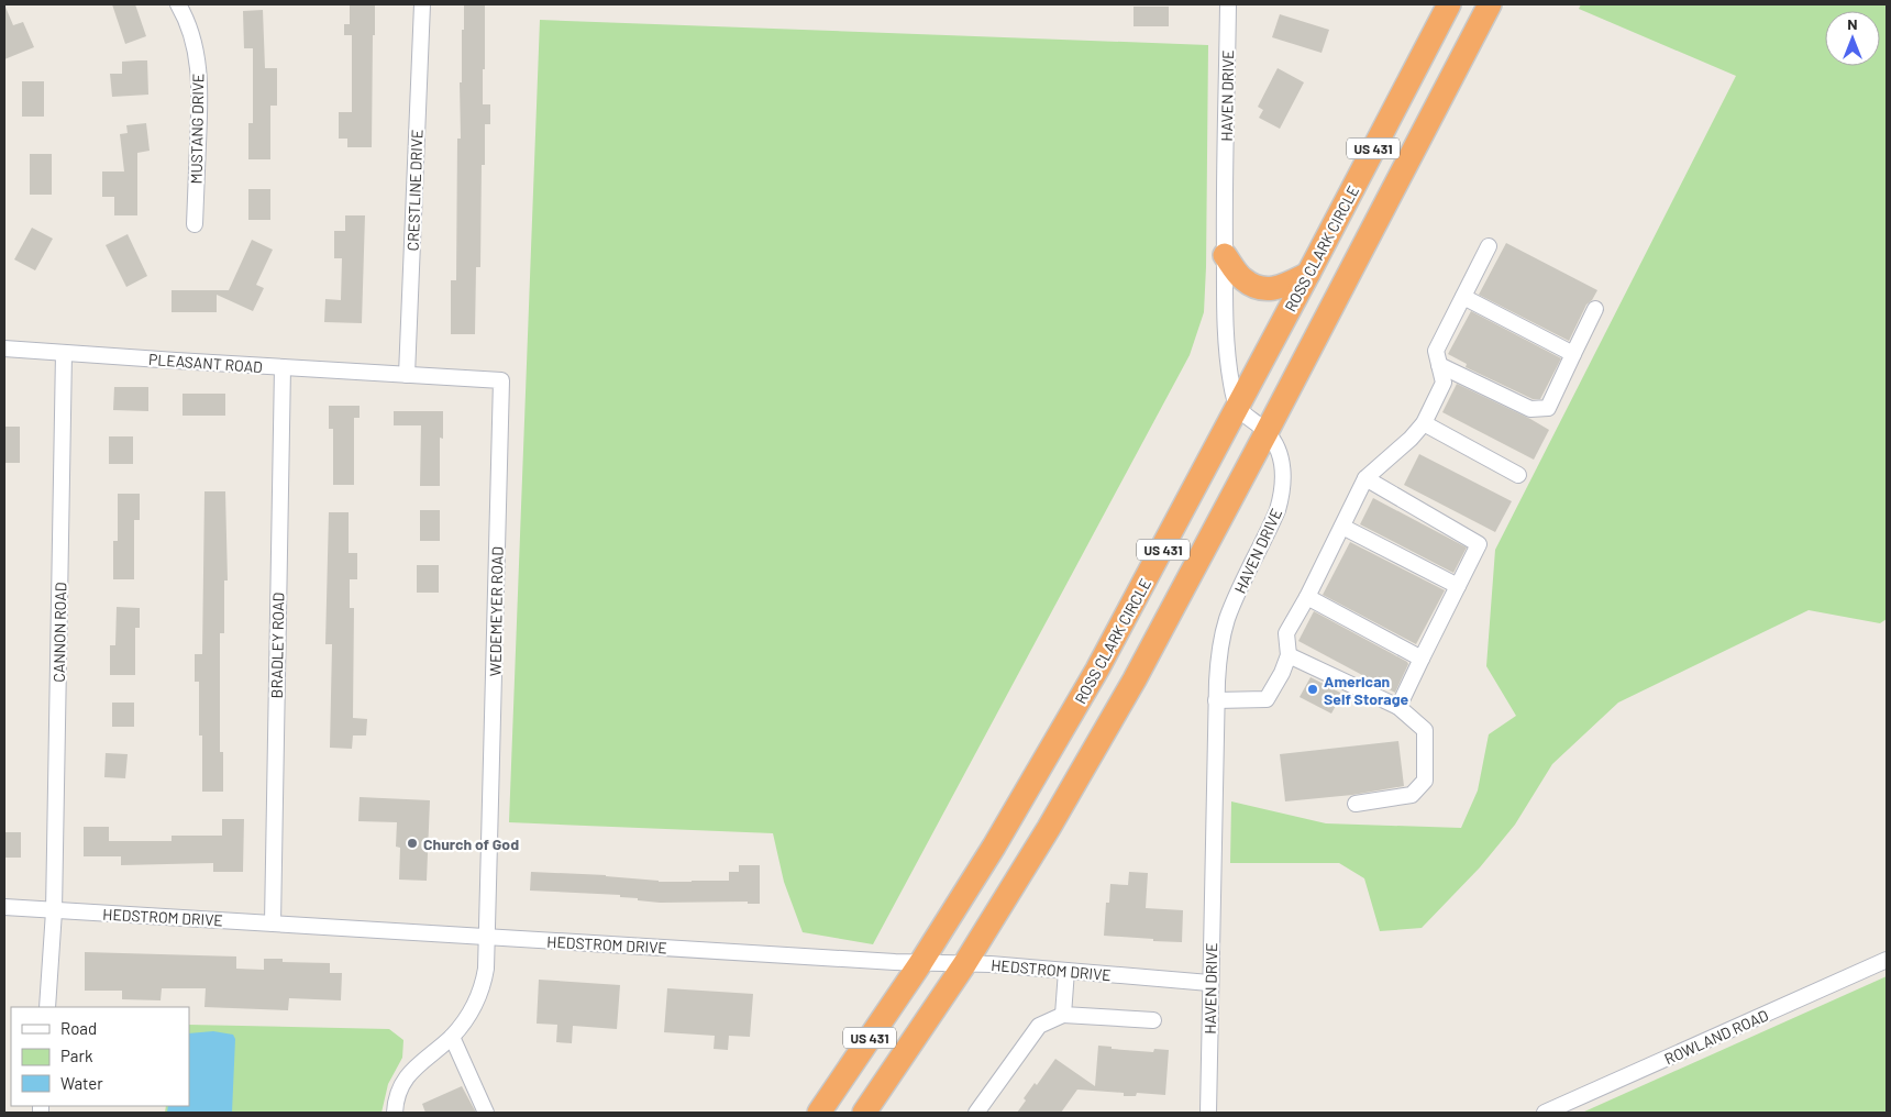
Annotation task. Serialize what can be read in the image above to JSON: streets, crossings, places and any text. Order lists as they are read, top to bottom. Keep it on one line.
{"streets":{"highway":["US 431","ROSS CLARK CIRCLE"],"street":["HAVEN DRIVE","MUSTANG DRIVE","CRESTLINE DRIVE","PLEASANT ROAD","WEDEMEYER ROAD","CANNON ROAD","BRADLEY ROAD","HEDSTROM DRIVE","ROWLAND ROAD"]},"crossings":[["HAVEN DRIVE","US 431"],["HAVEN DRIVE","ROSS CLARK CIRCLE"],["HAVEN DRIVE","HEDSTROM DRIVE"],["US 431","HEDSTROM DRIVE"],["CRESTLINE DRIVE","PLEASANT ROAD"],["CRESTLINE DRIVE","WEDEMEYER ROAD"],["ROSS CLARK CIRCLE","HEDSTROM DRIVE"],["PLEASANT ROAD","WEDEMEYER ROAD"],["PLEASANT ROAD","CANNON ROAD"],["PLEASANT ROAD","BRADLEY ROAD"],["WEDEMEYER ROAD","HEDSTROM DRIVE"],["CANNON ROAD","HEDSTROM DRIVE"],["BRADLEY ROAD","HEDSTROM DRIVE"]],"places":["American Self Storage","Church of God"],"legend":["Road","Park","Water"],"north":"top"}
